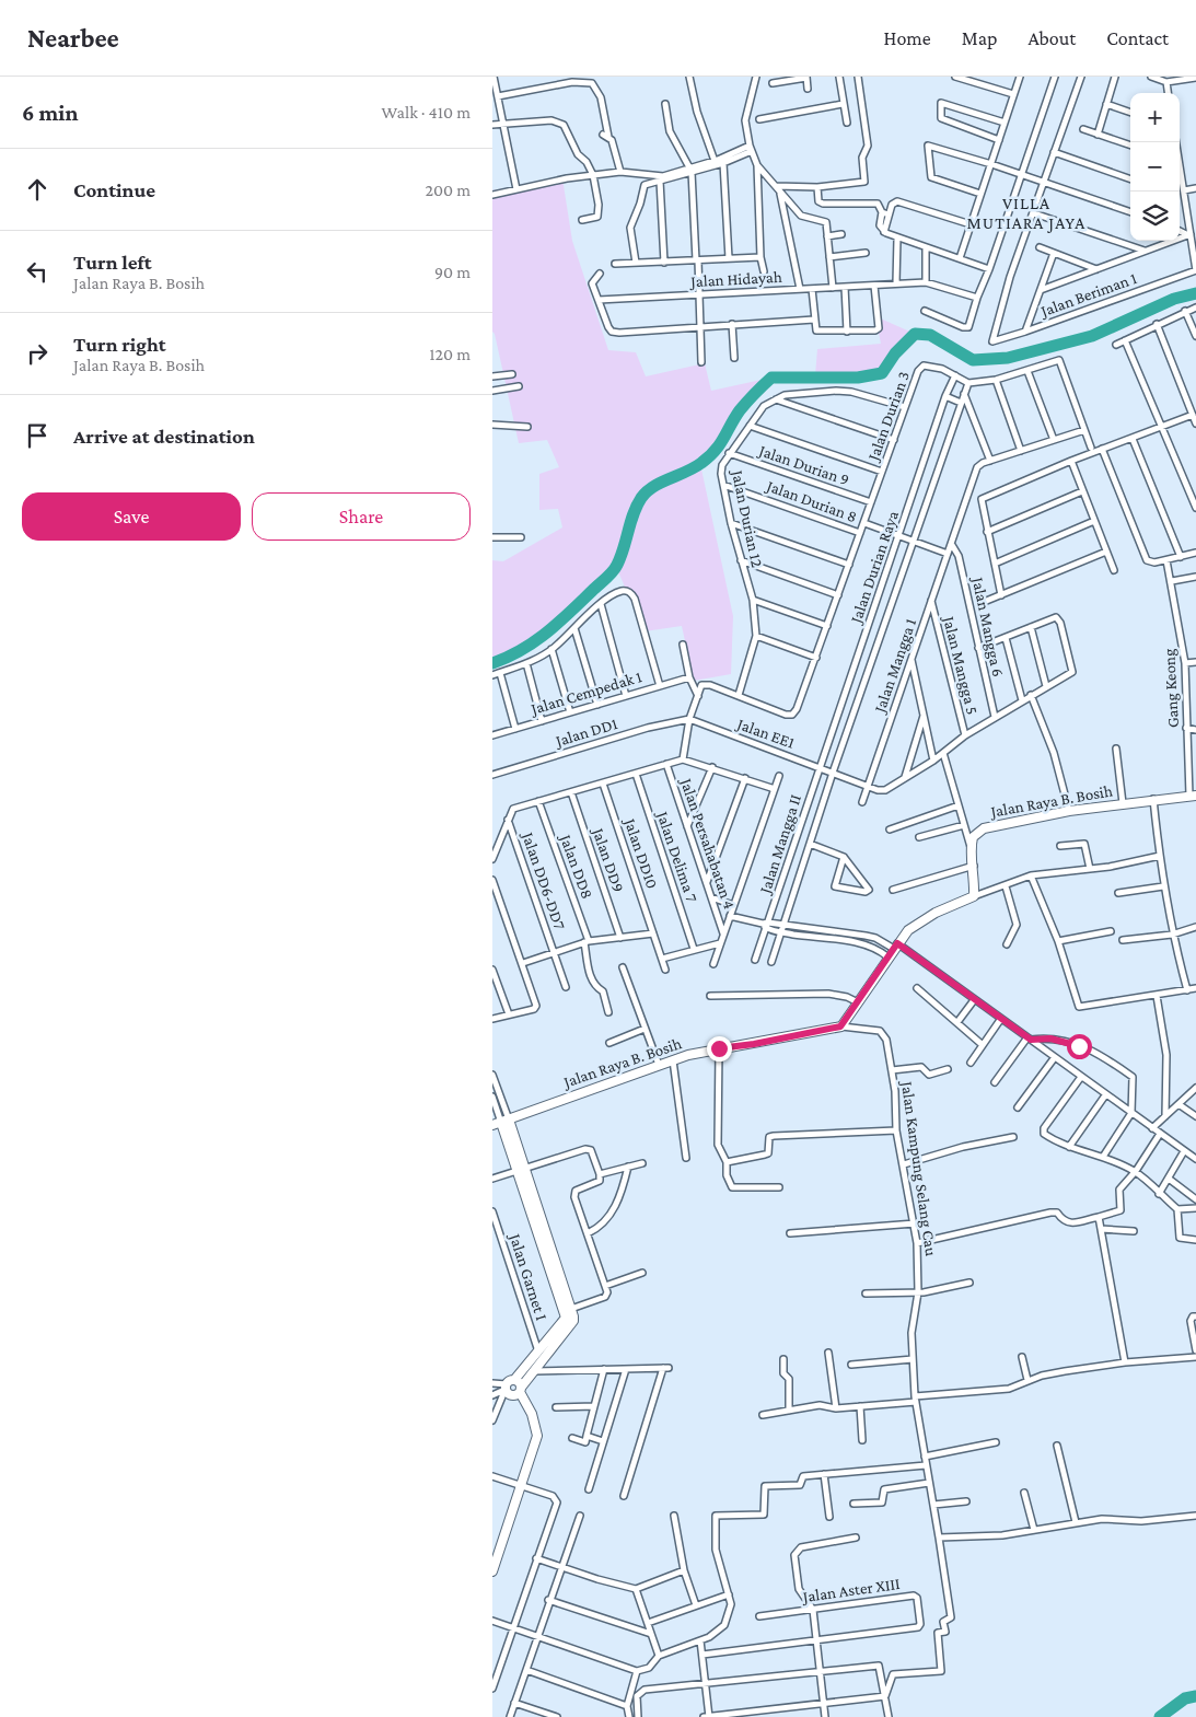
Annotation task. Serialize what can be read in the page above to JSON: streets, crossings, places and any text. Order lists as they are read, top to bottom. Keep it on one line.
{"streets":{"main road":["Jalan Raya B. Bosih"],"street":["Jalan Hidayah","Jalan Beriman 1","Jalan Durian 3","Jalan Durian 9","Jalan Durian 8","Jalan Durian 12","Jalan Durian Raya","Jalan Mangga 6","Jalan Mangga 1","Jalan Mangga 5","Gang Keong","Jalan Cempedak 1","Jalan DD1","Jalan EE1","Jalan Persahabatan 4","Jalan Mangga II","Jalan DD10","Jalan Delima 7","Jalan DD9","Jalan DD8","Jalan DD6-DD7","Jalan Kampung Selang Cau","Jalan Garnet I","Jalan Aster XIII"]},"crossings":[["Jalan Durian 3","Jalan Durian 9"],["Jalan Durian 3","Jalan Durian 8"],["Jalan Durian 3","Jalan Durian 12"],["Jalan Durian 3","Jalan Durian Raya"],["Jalan Durian 9","Jalan Durian 12"],["Jalan Durian 8","Jalan Durian 12"],["Jalan Durian Raya","Jalan EE1"],["Jalan Durian Raya","Jalan Mangga II"],["Jalan Mangga 6","Jalan Mangga 1"],["Jalan Mangga 1","Jalan Mangga 5"],["Jalan Mangga 1","Jalan EE1"],["Gang Keong","Jalan Raya B. Bosih"],["Jalan DD1","Jalan EE1"],["Jalan EE1","Jalan Mangga II"],["Jalan Raya B. Bosih","Jalan Kampung Selang Cau"]],"districts":["VILLA MUTIARA JAYA"],"page":{"header":"Nearbee","nav":["Home","Map","About","Contact"],"heading":["6 min","Walk · 410 m"],"map_buttons":["+","−"],"list":[["Continue","200 m"],["Turn left","Jalan Raya B. Bosih","90 m"],["Turn right","Jalan Raya B. Bosih","120 m"],"Arrive at destination"],"buttons":["Save","Share"]}}
